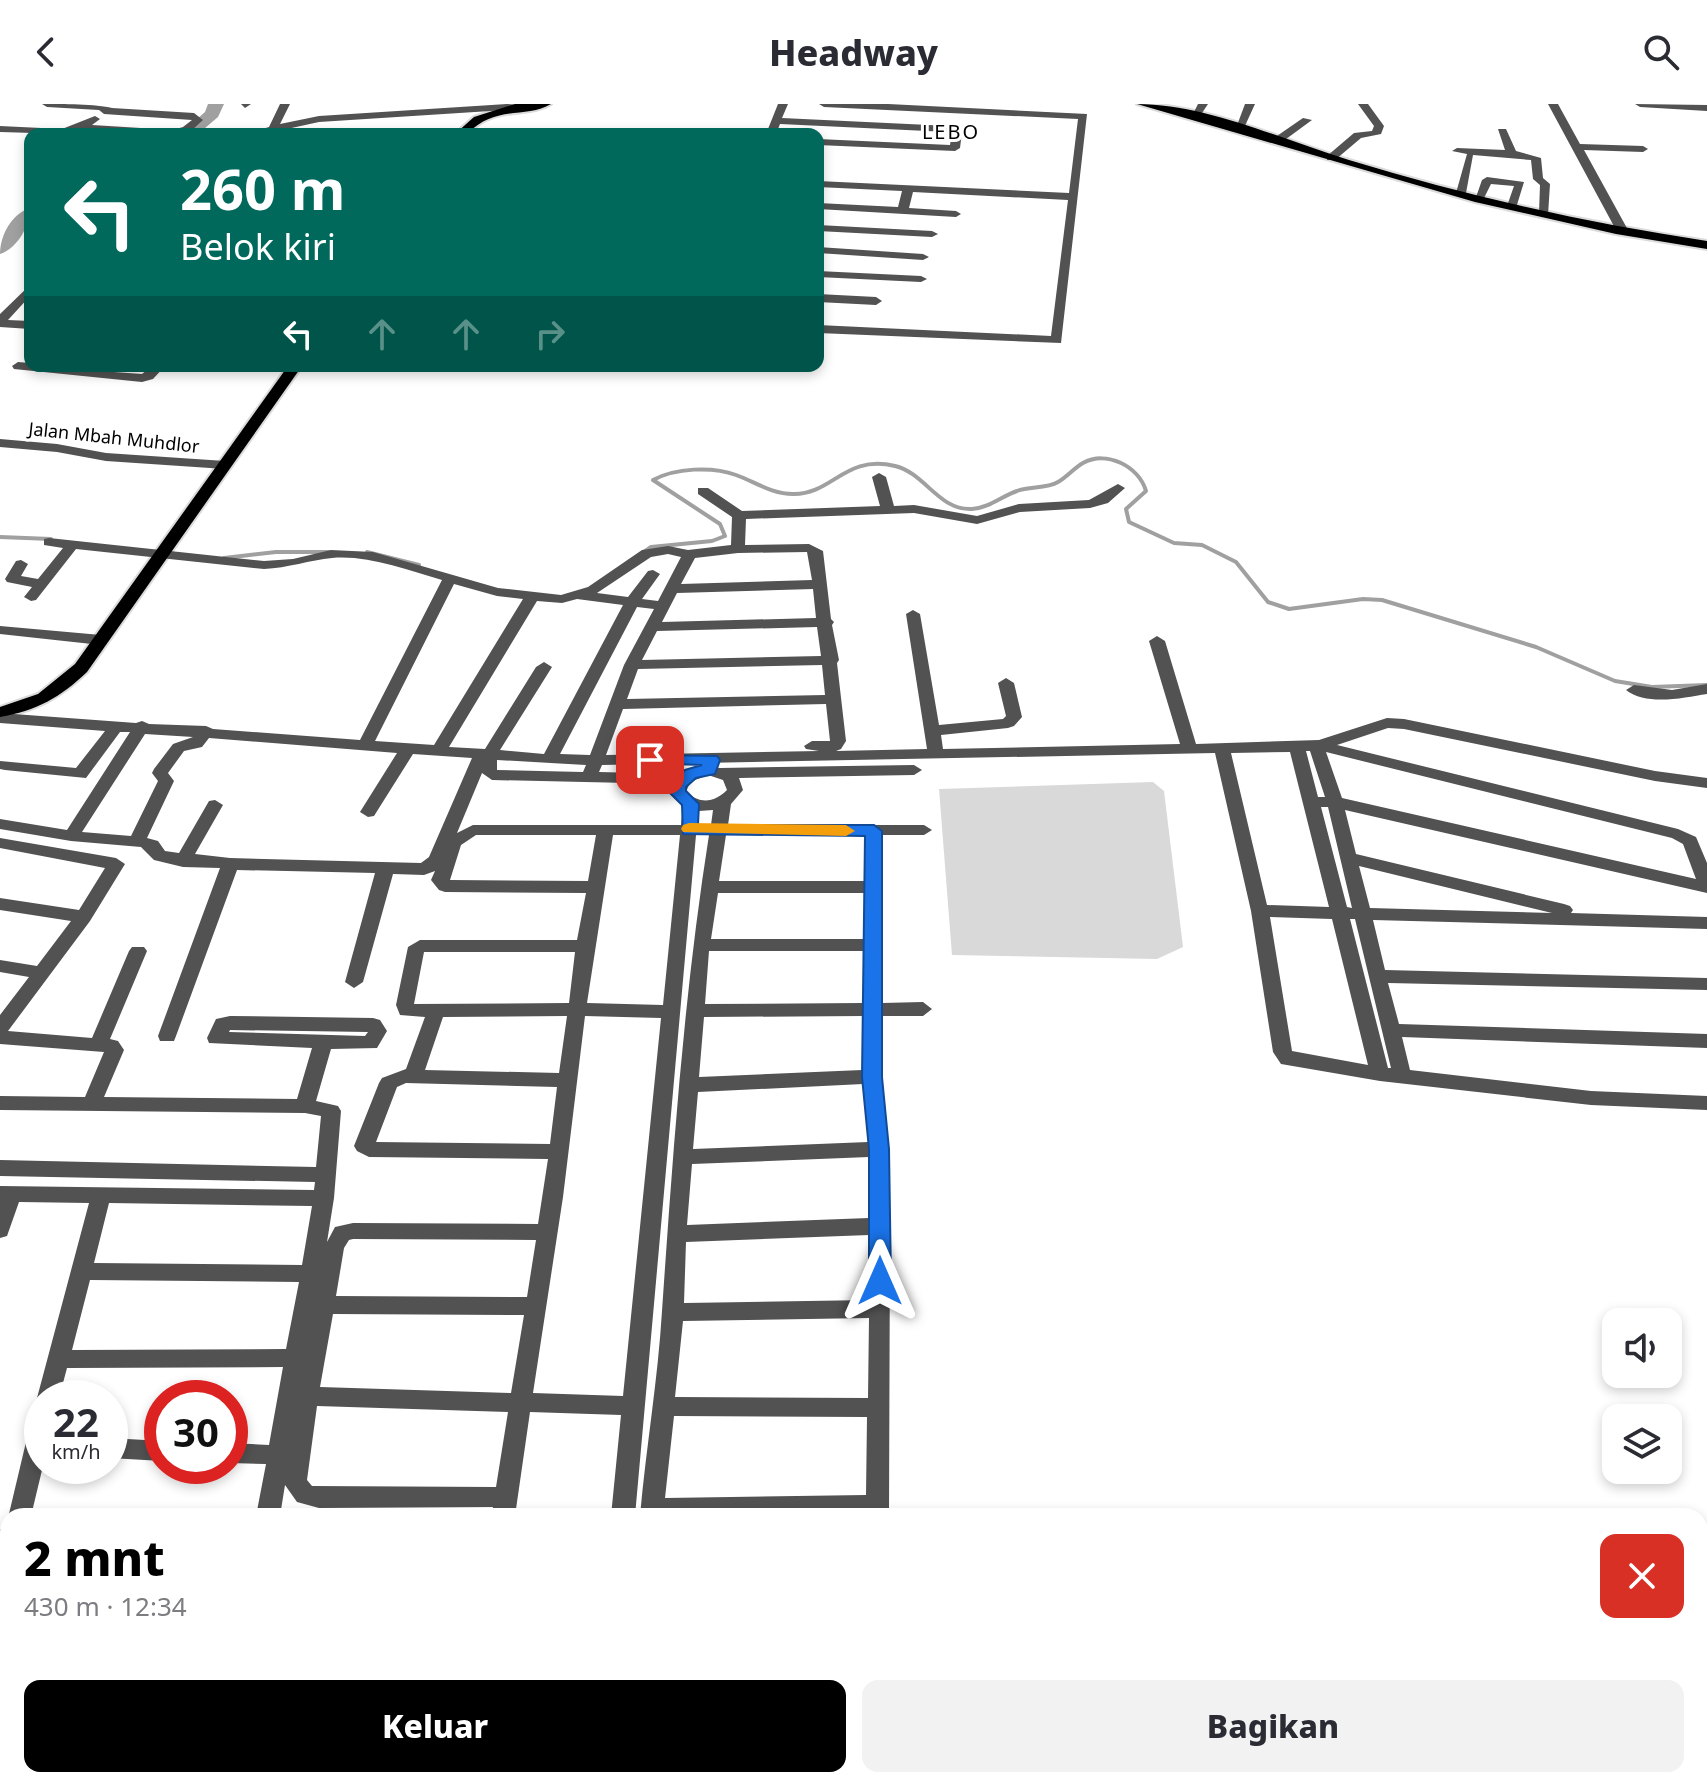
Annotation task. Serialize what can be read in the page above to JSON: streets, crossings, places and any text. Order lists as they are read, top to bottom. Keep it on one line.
{"streets":{"street":["Jalan Mbah Muhdlor"]},"districts":["LEBO"],"page":{"header":"Headway","turn":["260 m","Belok kiri"],"speed":"22 km/h","limit":"30","heading":["2 mnt","430 m · 12:34"],"buttons":["Keluar","Bagikan"]}}
